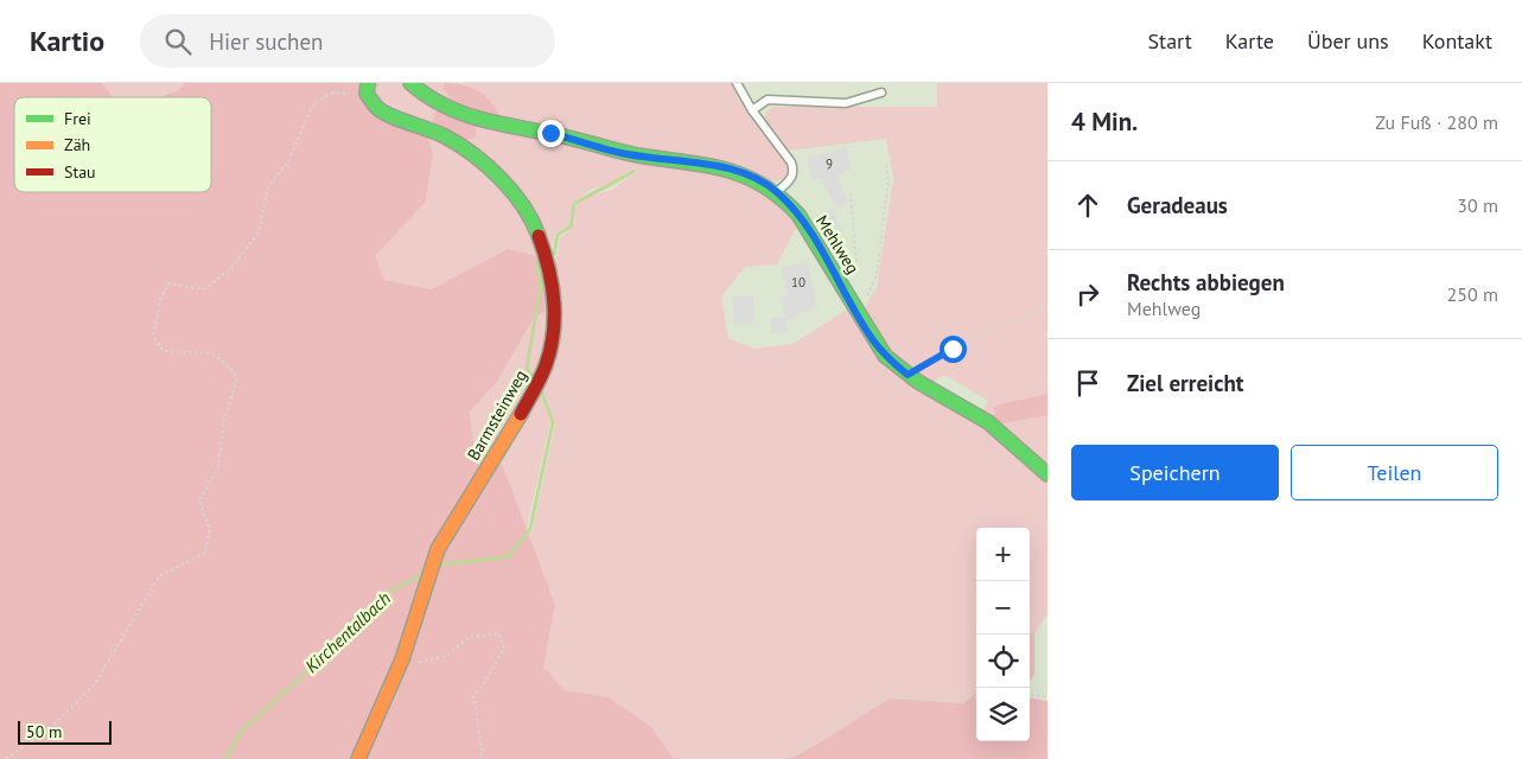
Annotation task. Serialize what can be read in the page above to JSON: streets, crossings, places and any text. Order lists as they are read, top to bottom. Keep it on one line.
{"streets":{"street":["Mehlweg","Barmsteinweg"]},"water":["Kirchentalbach"],"house_numbers":["9","10"],"legend":["Frei","Zäh","Stau"],"scale_bar":"50 m","page":{"header":"Kartio","search":"Hier suchen","nav":["Start","Karte","Über uns","Kontakt"],"heading":["4 Min.","Zu Fuß · 280 m"],"list":[["Geradeaus","30 m"],["Rechts abbiegen","Mehlweg","250 m"],"Ziel erreicht"],"buttons":["Speichern","Teilen"],"map_buttons":["+","−"],"scale":"50 m"}}
